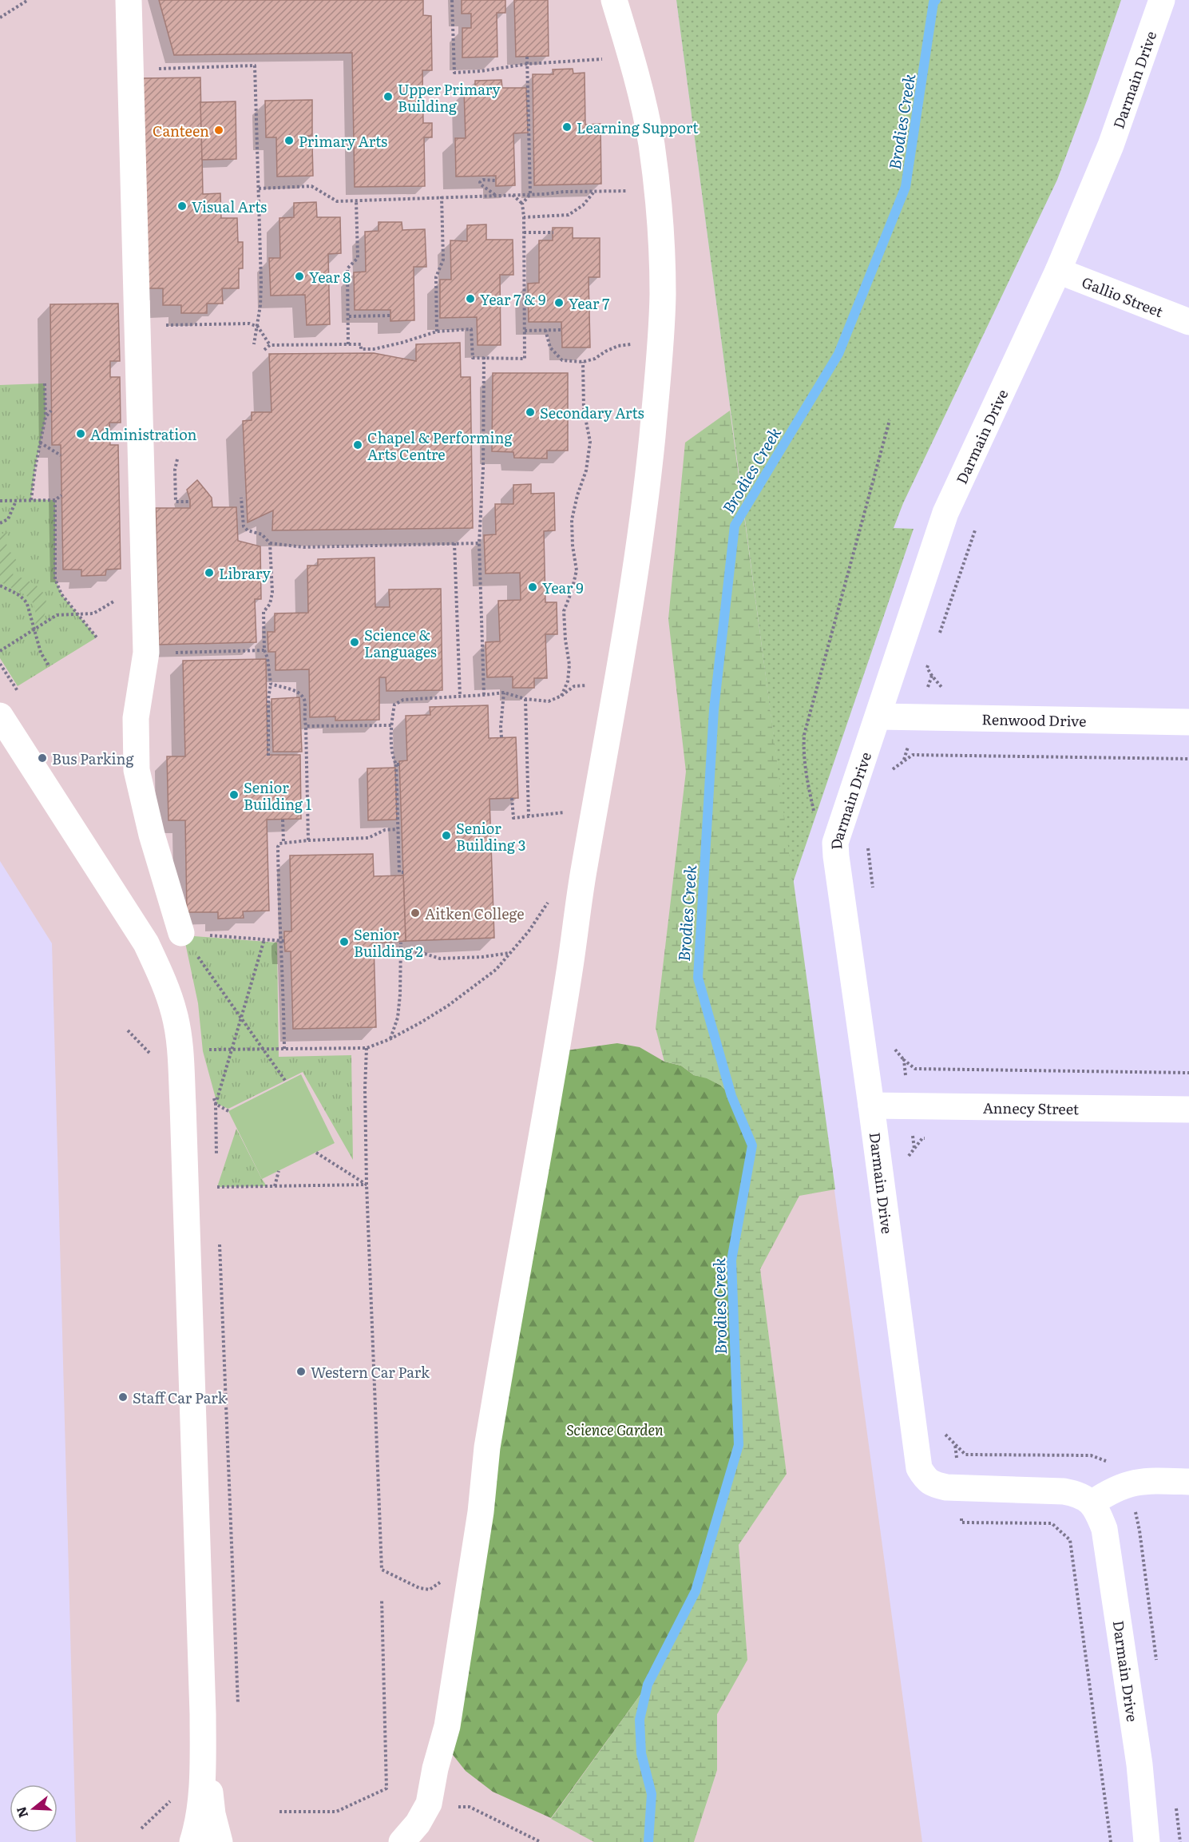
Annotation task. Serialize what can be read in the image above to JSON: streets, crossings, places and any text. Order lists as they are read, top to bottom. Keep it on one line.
{"streets":{"street":["Darmain Drive","Gallio Street","Renwood Drive","Annecy Street"]},"crossings":[["Darmain Drive","Gallio Street"],["Darmain Drive","Renwood Drive"],["Darmain Drive","Annecy Street"]],"water":["Brodies Creek"],"parks":["Science Garden"],"places":["Upper Primary Building","Learning Support","Canteen","Primary Arts","Visual Arts","Year 8","Year 7 & 9","Year 7","Secondary Arts","Administration","Chapel & Performing Arts Centre","Library","Year 9","Science & Languages","Bus Parking","Senior Building 1","Senior Building 3","Aitken College","Senior Building 2","Western Car Park","Staff Car Park"],"north":"left"}
